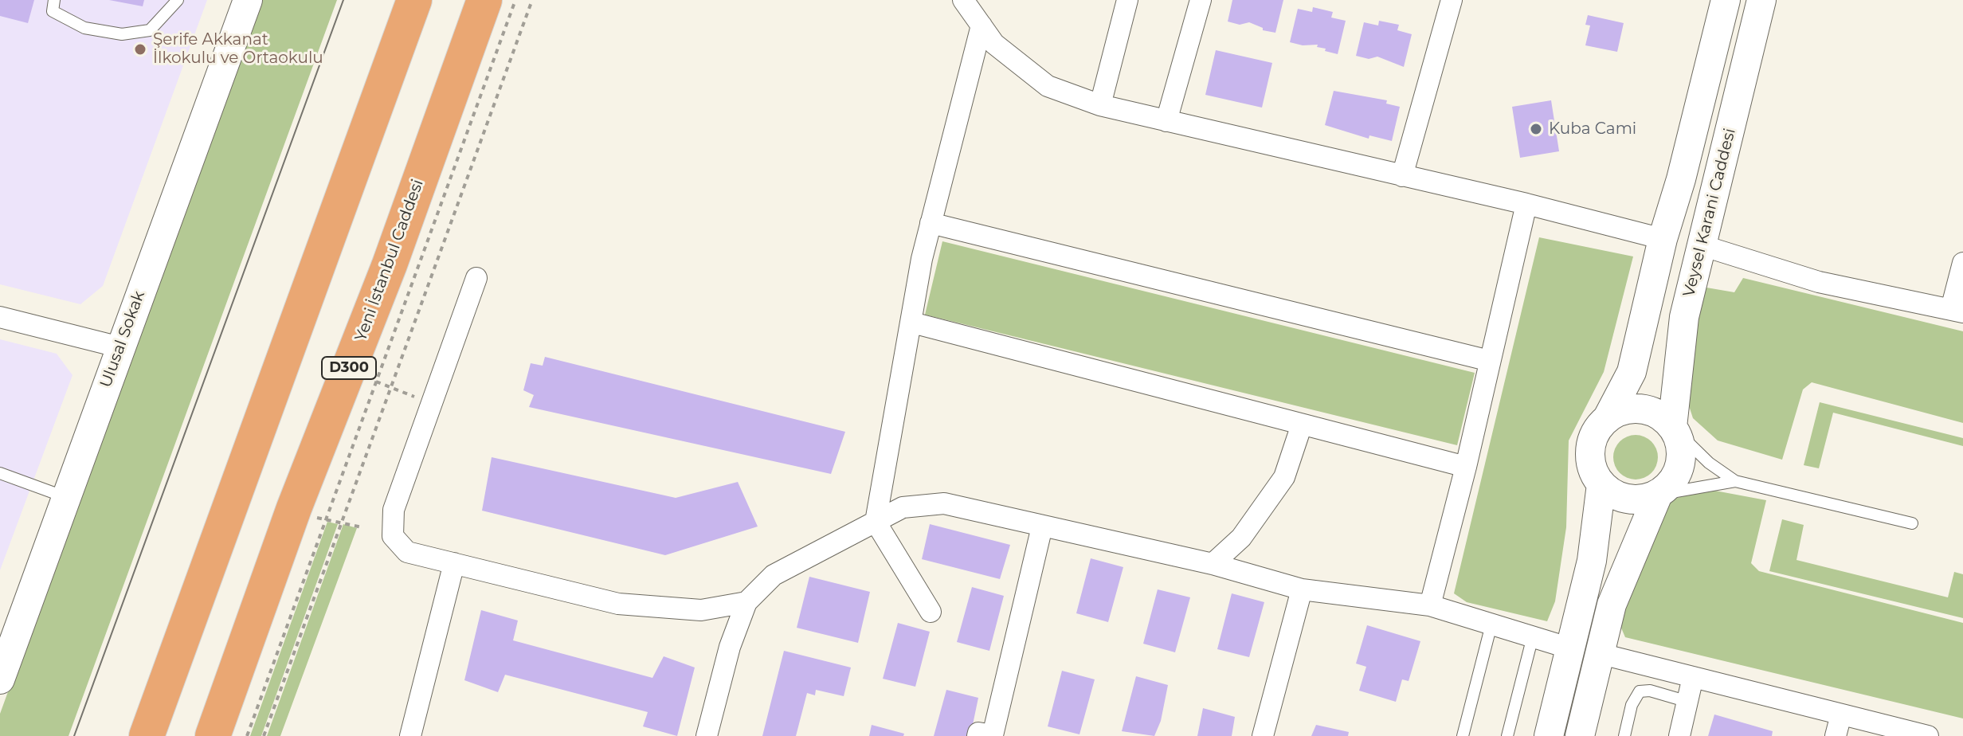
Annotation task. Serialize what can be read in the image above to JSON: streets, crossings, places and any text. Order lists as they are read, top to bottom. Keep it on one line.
{"streets":{"highway":["Yeni İstanbul Caddesi","D300"],"main road":["Veysel Karani Caddesi","Ulusal Sokak"]},"places":["Şerife Akkanat İlkokulu ve Ortaokulu","Kuba Cami"]}
